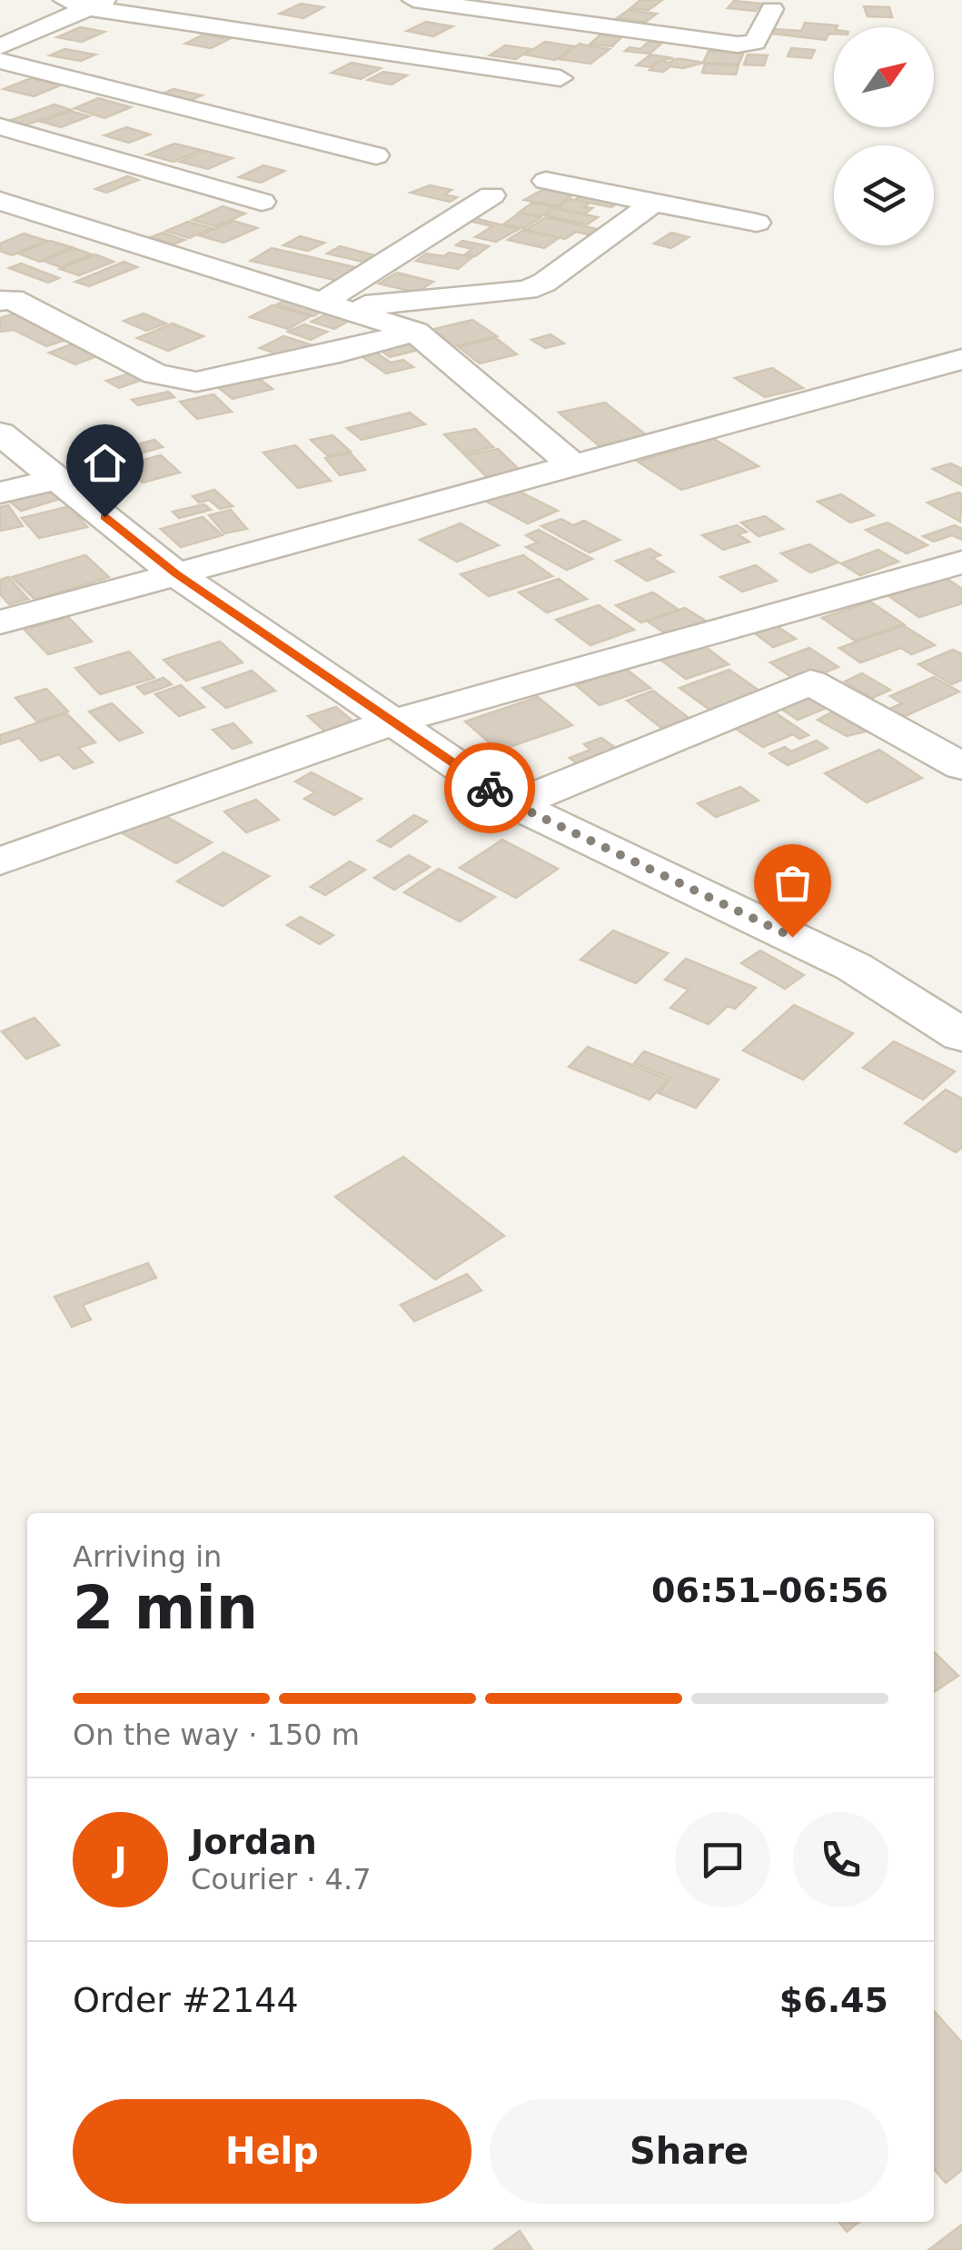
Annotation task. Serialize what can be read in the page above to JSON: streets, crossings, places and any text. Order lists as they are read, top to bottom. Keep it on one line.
{"north":"top right","page":{"heading":["2 min","Arriving in","06:51–06:56"],"panel":["Jordan","Courier · 4.7","Order #2144","$6.45"],"bar":"On the way · 150 m","round":"J","buttons":["Help","Share"]}}
